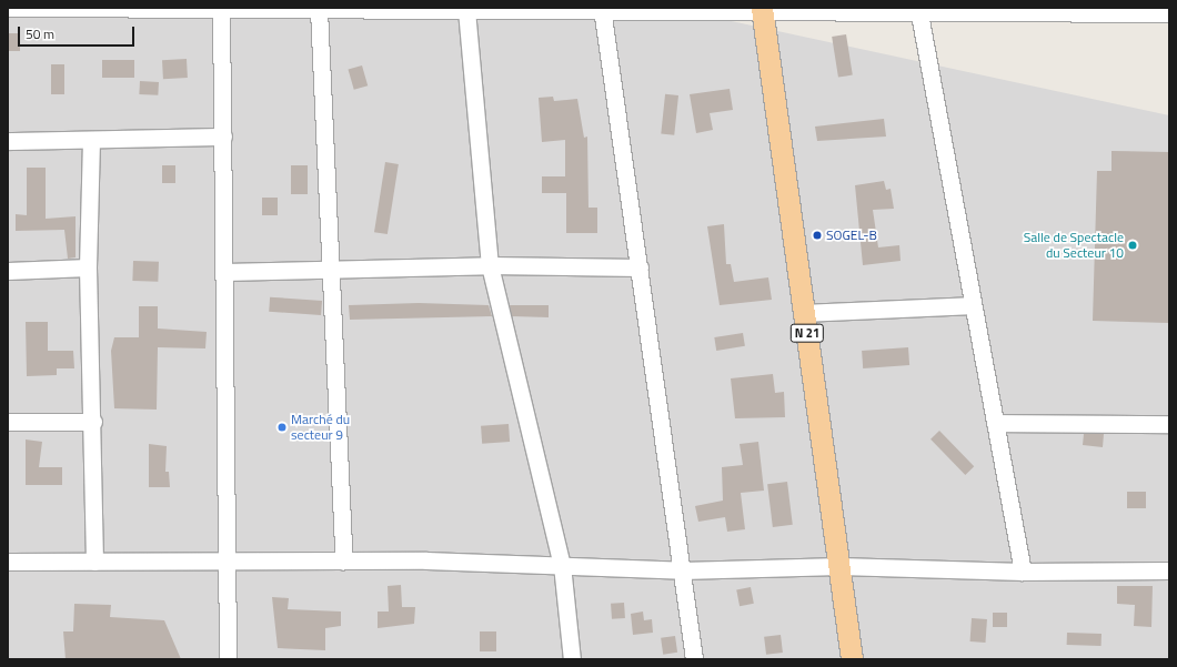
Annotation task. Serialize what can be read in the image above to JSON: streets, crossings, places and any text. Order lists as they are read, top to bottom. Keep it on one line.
{"streets":{"main road":["N 21"]},"places":["SOGEL-B","Salle de Spectacle du Secteur 10","Marché du secteur 9"],"scale_bar":"50 m"}
